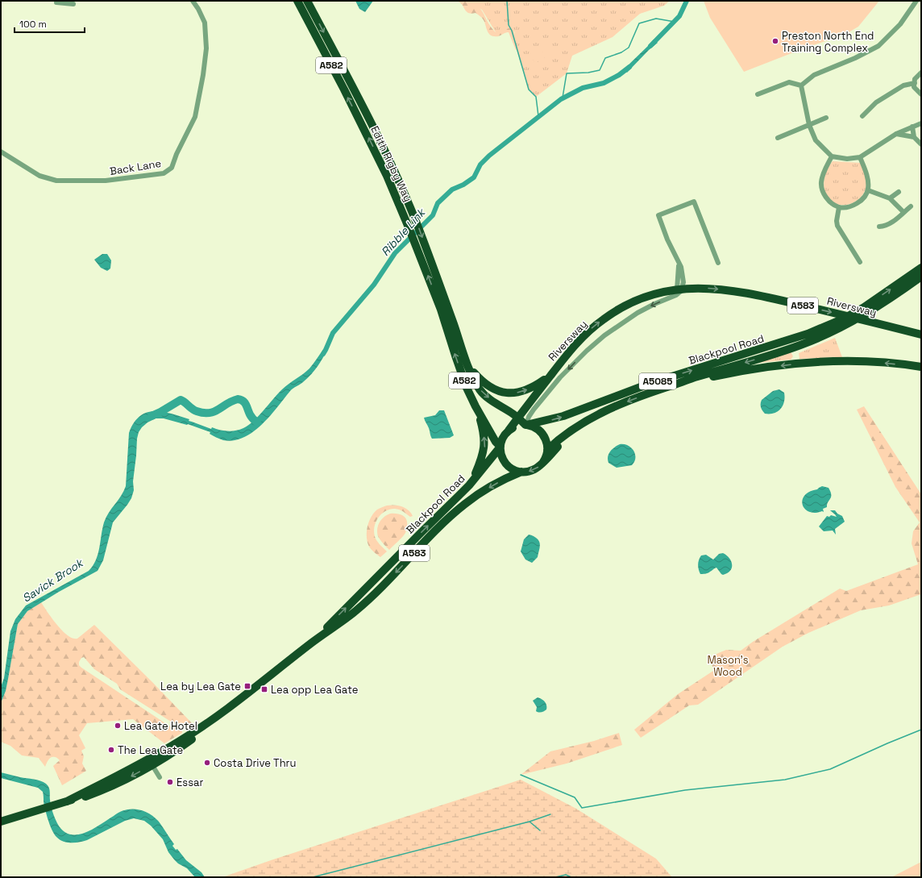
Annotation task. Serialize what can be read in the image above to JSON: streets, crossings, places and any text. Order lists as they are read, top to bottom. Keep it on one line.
{"streets":{"highway":["A582","Edith Rigby Way","A583","Riversway","Blackpool Road","A5085"],"street":["Back Lane"]},"crossings":[["Edith Rigby Way","Riversway"],["Edith Rigby Way","Blackpool Road"],["Riversway","Blackpool Road"]],"water":["Ribble Link","Savick Brook"],"parks":["Mason's Wood"],"places":{"other":["Preston North End Training Complex","Lea Gate Hotel","The Lea Gate","Costa Drive Thru","Essar"],"transit":["Lea by Lea Gate","Lea opp Lea Gate"]},"scale_bar":"100 m"}
